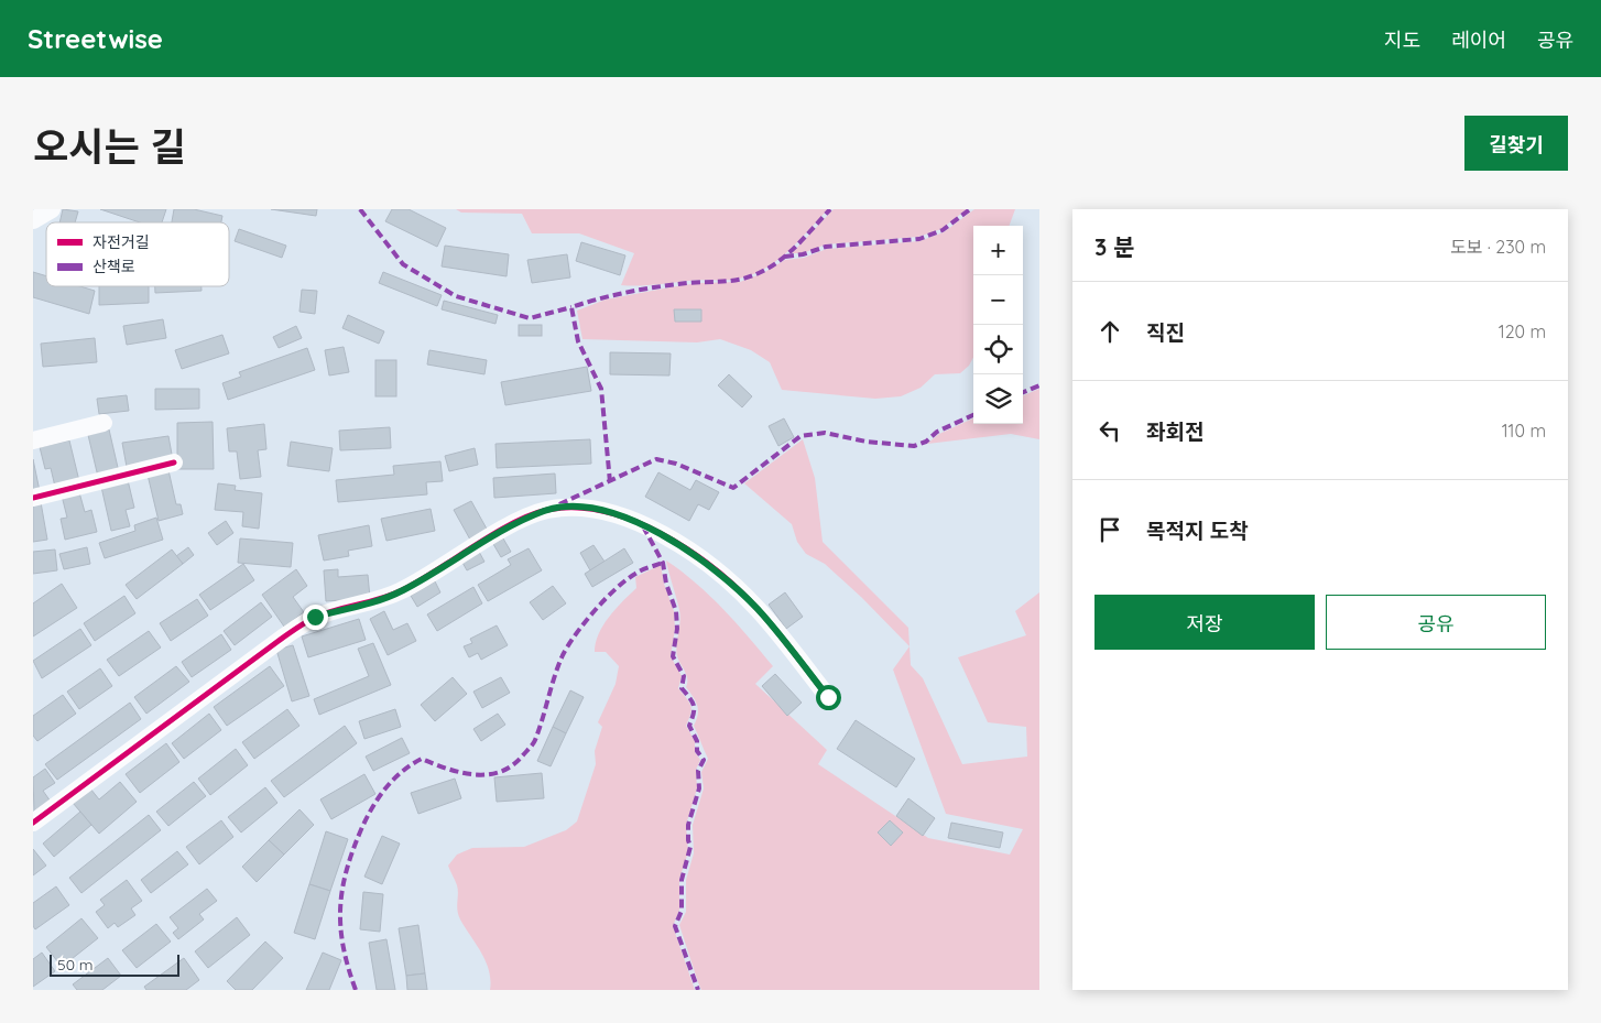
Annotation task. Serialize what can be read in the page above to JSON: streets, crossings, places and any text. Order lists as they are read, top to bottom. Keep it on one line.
{"legend":["자전거길","산책로"],"scale_bar":"50 m","page":{"header":"Streetwise","nav":["지도","레이어","공유"],"title":"오시는 길","buttons":["길찾기",["저장","공유"]],"heading":["3 분","도보 · 230 m"],"map_buttons":["+","−"],"list":[["직진","120 m"],["좌회전","110 m"],"목적지 도착"],"scale":"50 m"}}
